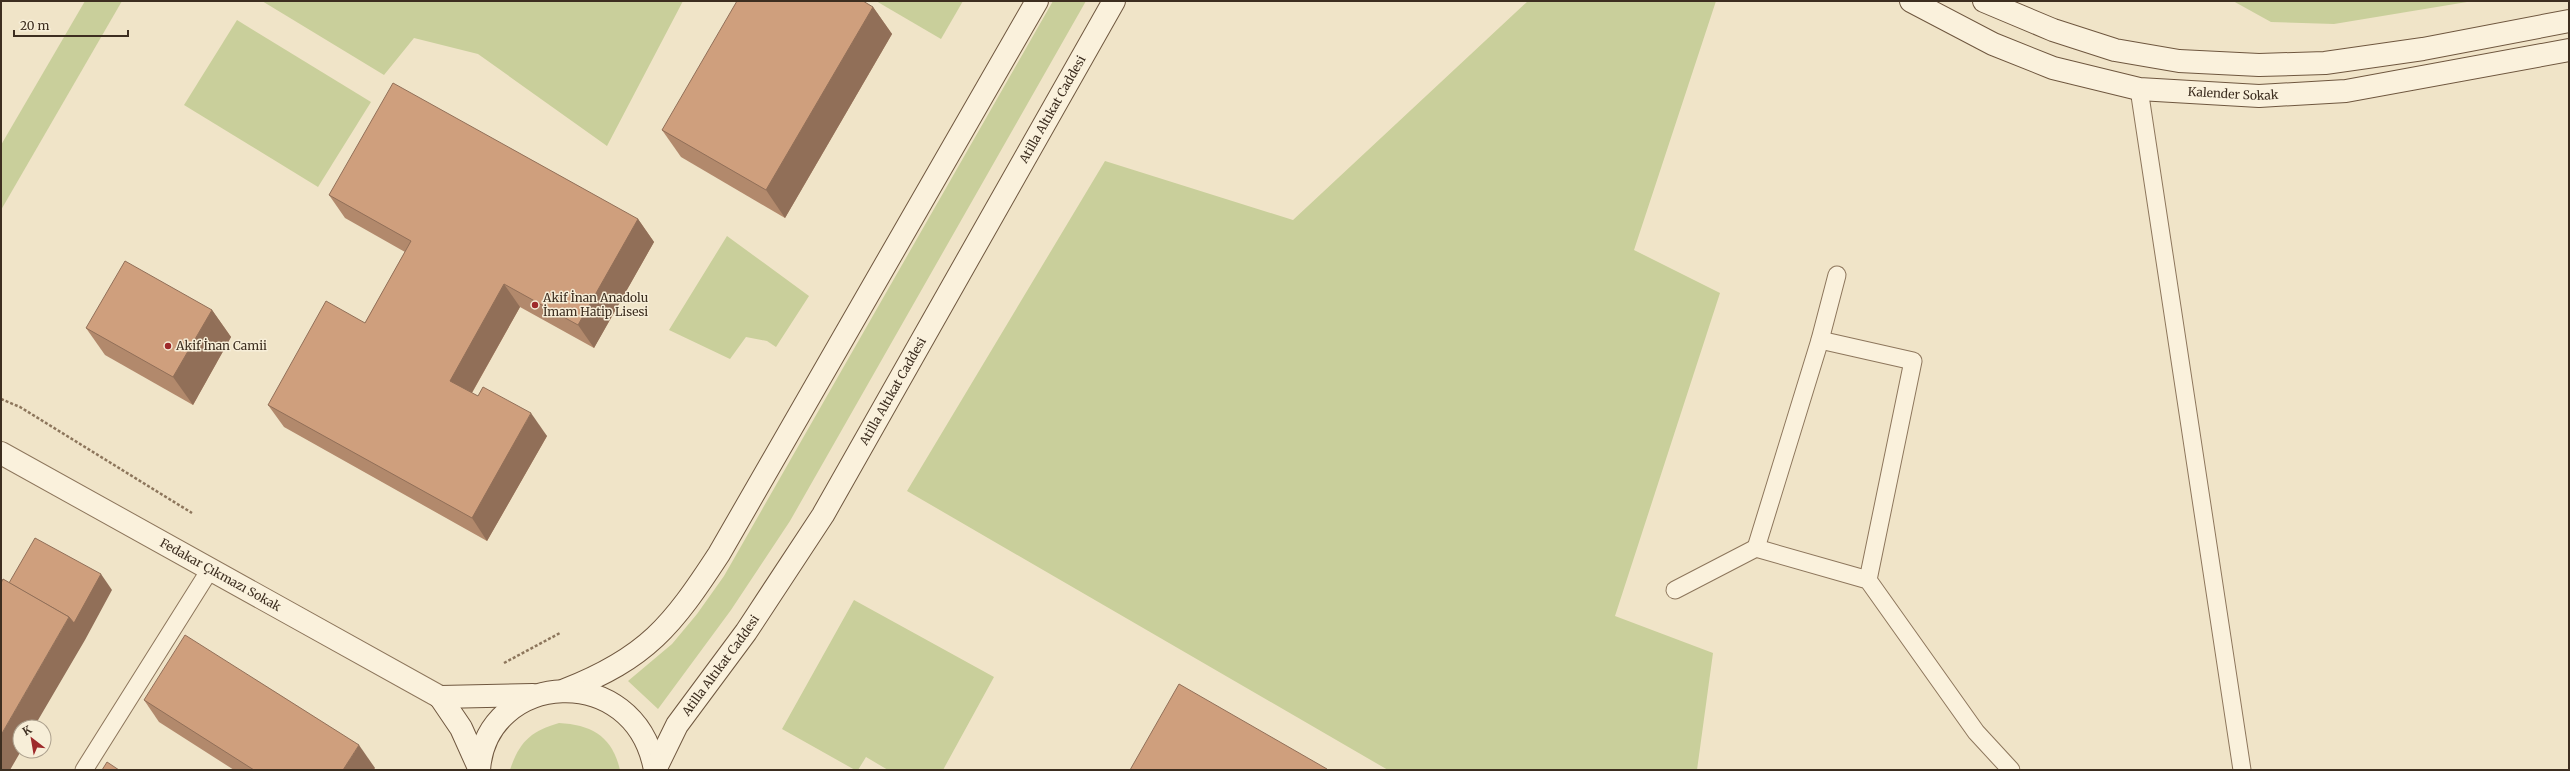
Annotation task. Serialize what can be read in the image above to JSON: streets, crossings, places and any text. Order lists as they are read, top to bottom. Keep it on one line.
{"streets":{"street":["Kalender Sokak","Atilla Altıkat Caddesi","Fedakar Çıkmazı Sokak"]},"places":["Akif İnan Anadolu İmam Hatip Lisesi","Akif İnan Camii"],"scale_bar":"20 m","north":"top left"}
